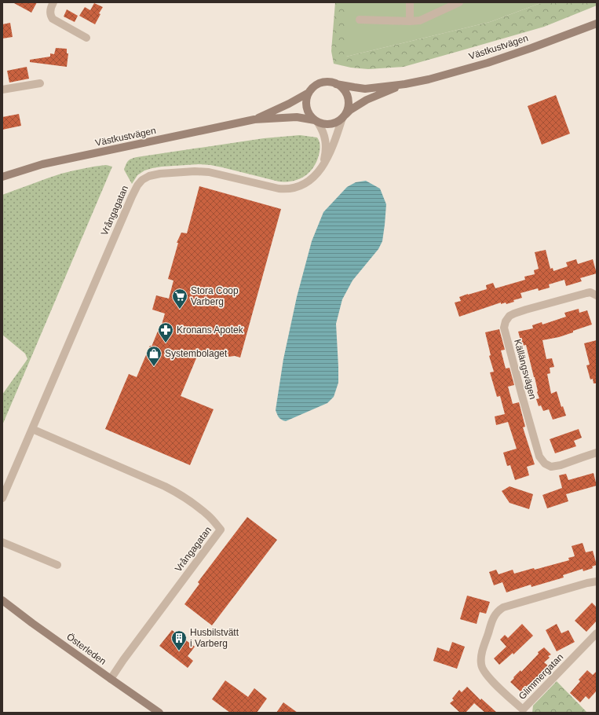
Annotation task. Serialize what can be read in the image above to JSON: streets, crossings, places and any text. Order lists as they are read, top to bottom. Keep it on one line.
{"streets":{"street":["Västkustvägen","Vrångagatan","Källängsvägen","Österleden","Glimmergatan"]},"crossings":[["Västkustvägen","Vrångagatan"],["Vrångagatan","Österleden"]],"places":{"supermarket":["Stora Coop Varberg"],"pharmacy":["Kronans Apotek"],"shop":["Systembolaget"],"building":["Husbilstvätt i Varberg"]}}
